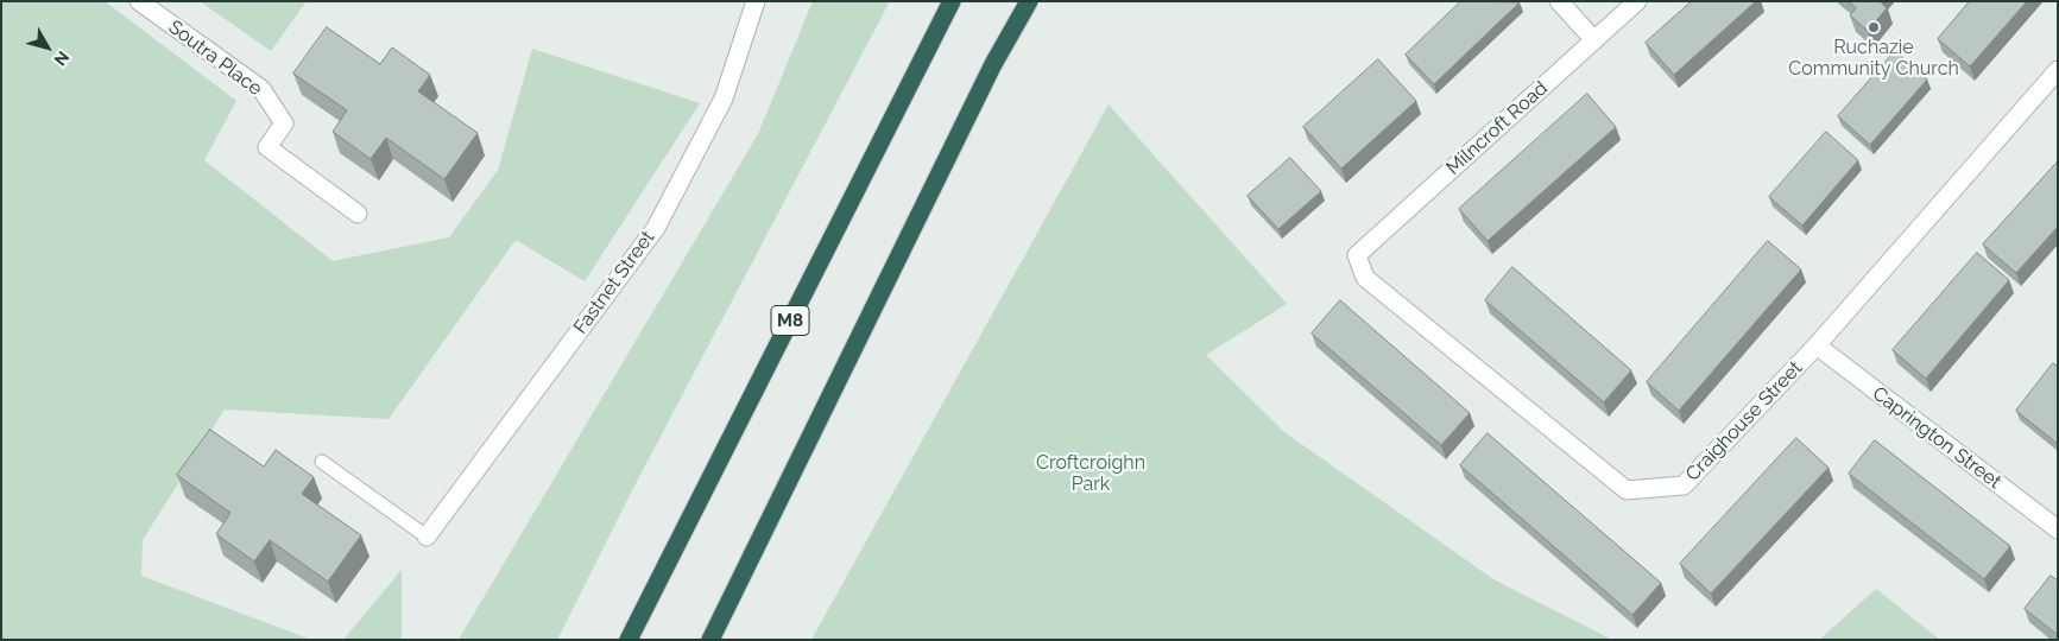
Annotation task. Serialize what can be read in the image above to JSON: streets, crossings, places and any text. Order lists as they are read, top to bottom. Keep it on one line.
{"streets":{"highway":["M8"],"street":["Soutra Place","Milncroft Road","Fastnet Street","Craighouse Street","Caprington Street"]},"crossings":[["Milncroft Road","Craighouse Street"],["Craighouse Street","Caprington Street"]],"parks":["Croftcroighn Park"],"places":["Ruchazie Community Church"],"north":"bottom right"}
